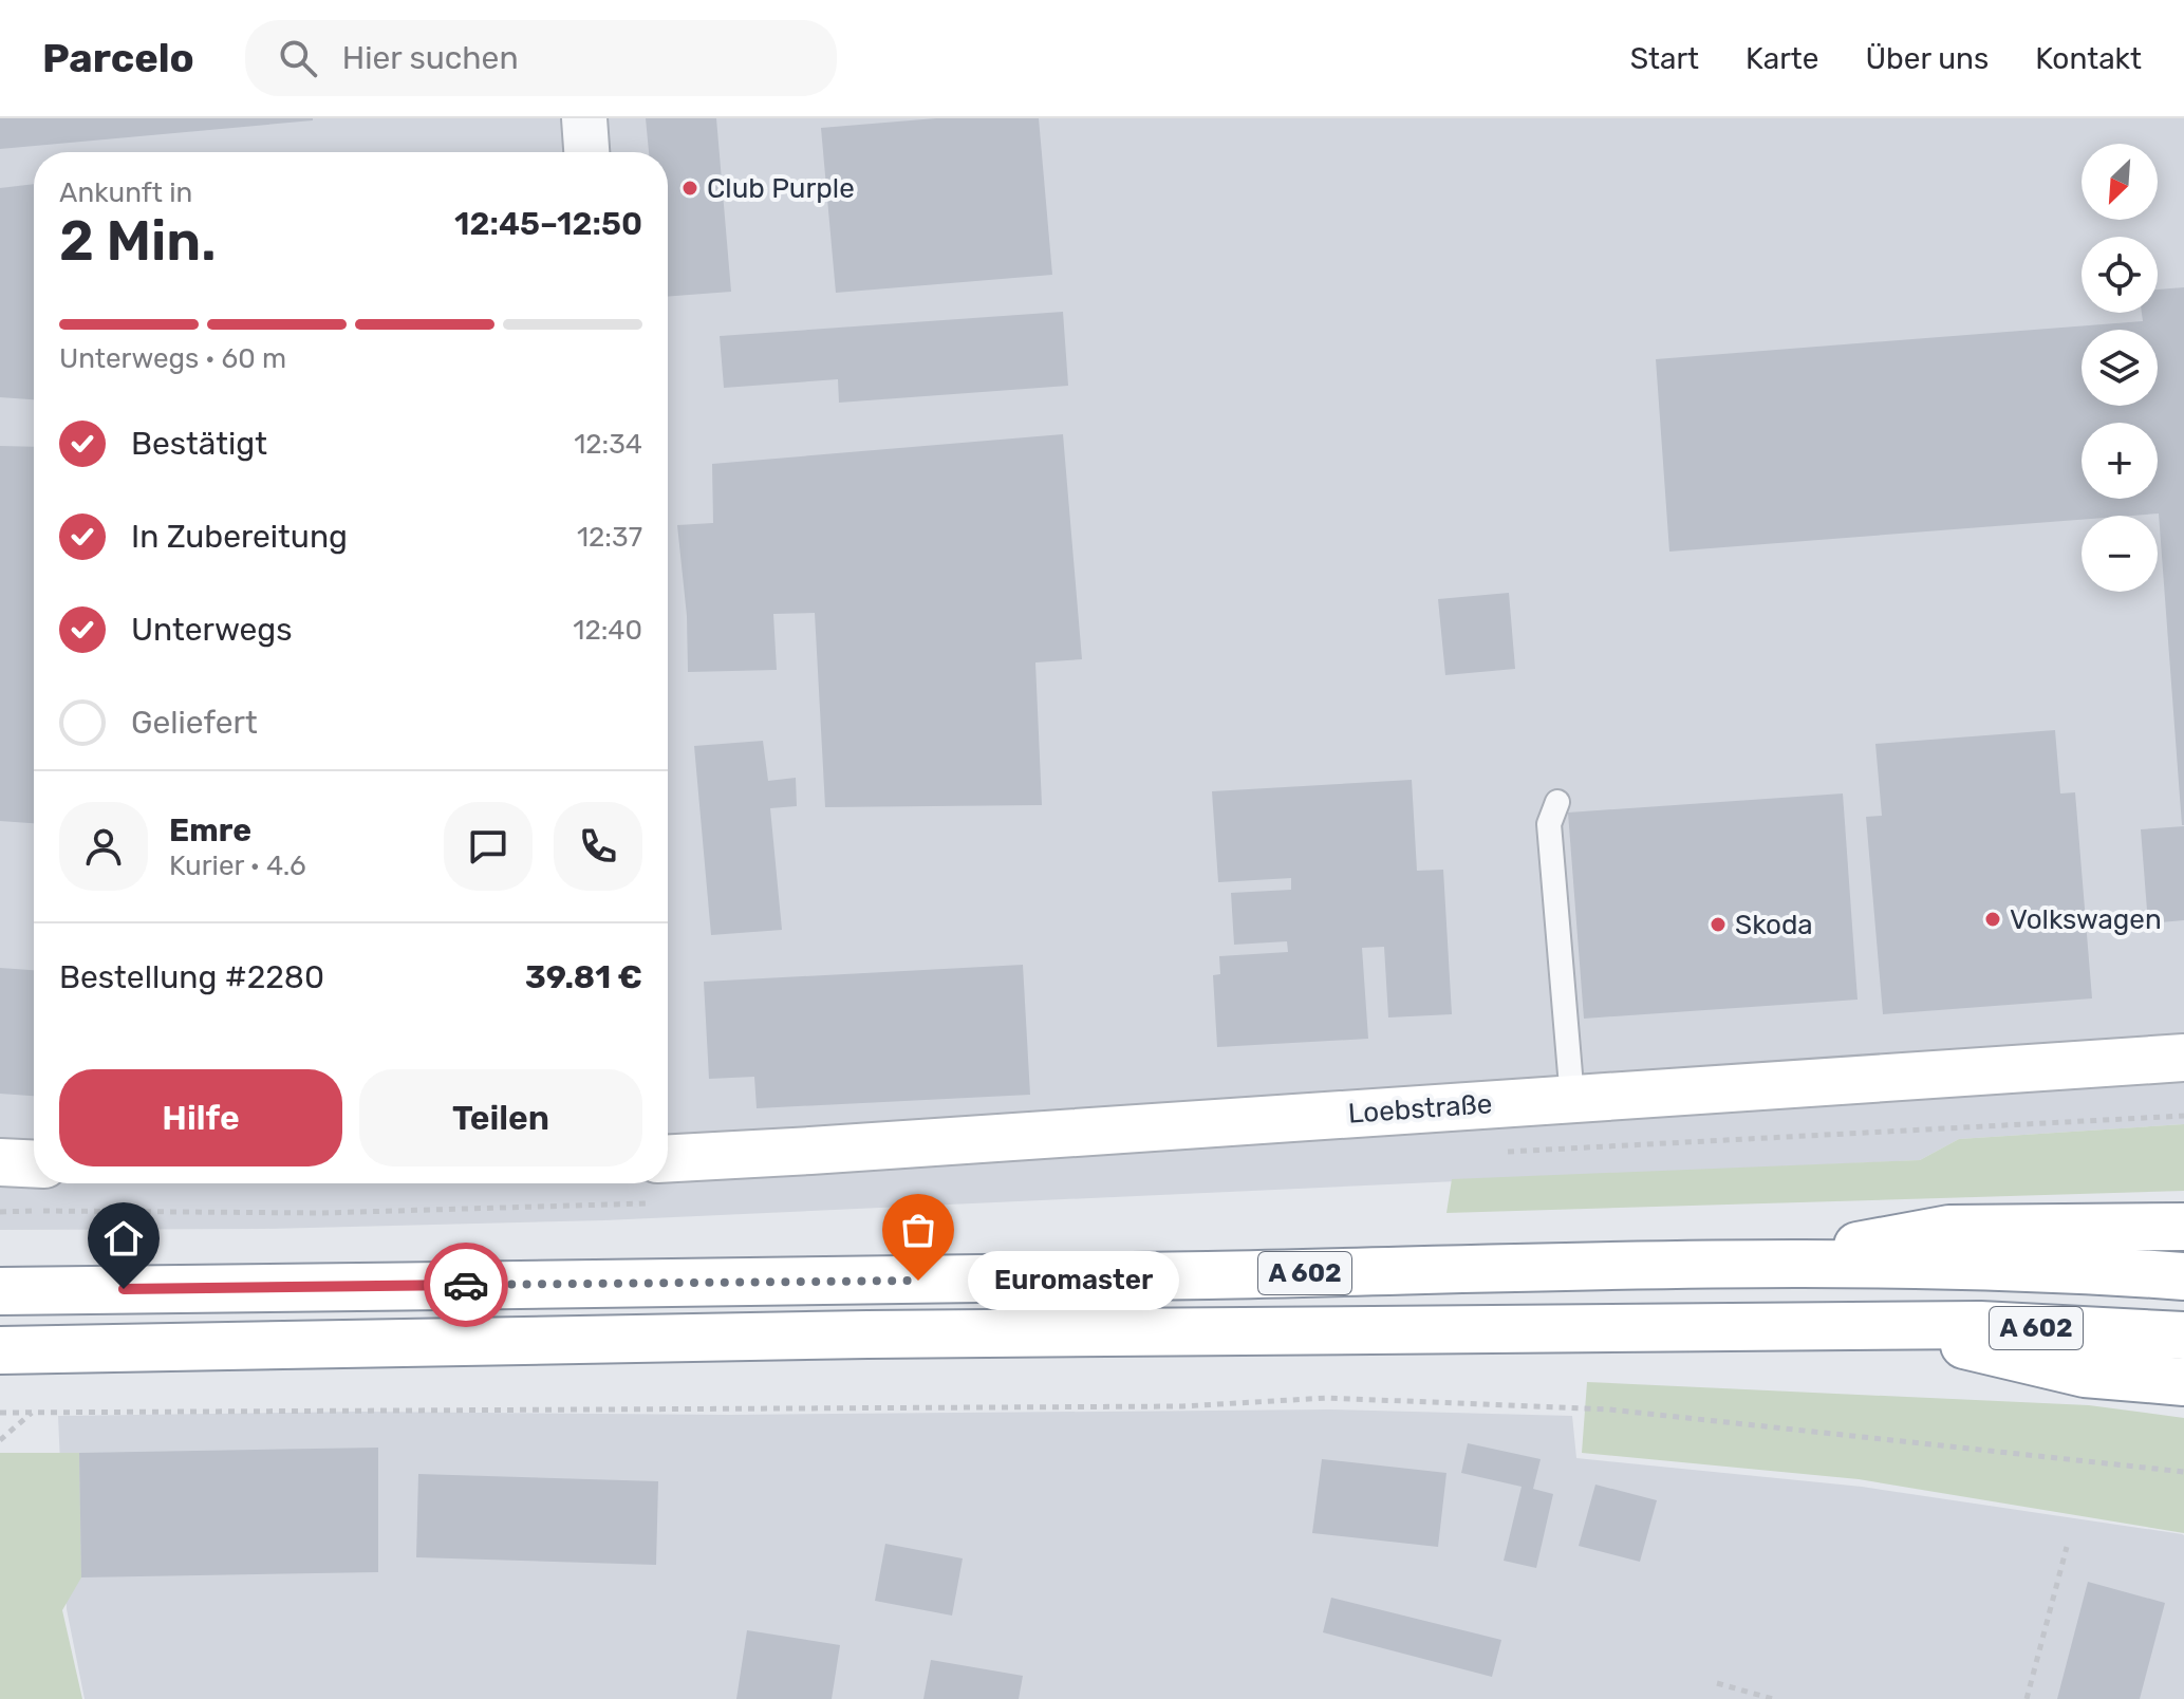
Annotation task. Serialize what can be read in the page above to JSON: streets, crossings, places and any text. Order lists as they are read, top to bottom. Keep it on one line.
{"streets":{"main road":["Loebstraße","A 602"]},"places":["Club Purple","Volkswagen","Skoda","Euromaster"],"north":"bottom left","page":{"header":"Parcelo","search":"Hier suchen","nav":["Start","Karte","Über uns","Kontakt"],"map_buttons":["+","−"],"heading":["2 Min.","Ankunft in","12:45–12:50"],"panel":["Emre","Kurier · 4.6","Bestellung #2280","39.81 €"],"bar":"Unterwegs · 60 m","list":[["Bestätigt","12:34"],["In Zubereitung","12:37"],["Unterwegs","12:40"],"Geliefert"],"buttons":["Hilfe","Teilen"],"bubble":"Euromaster"}}
